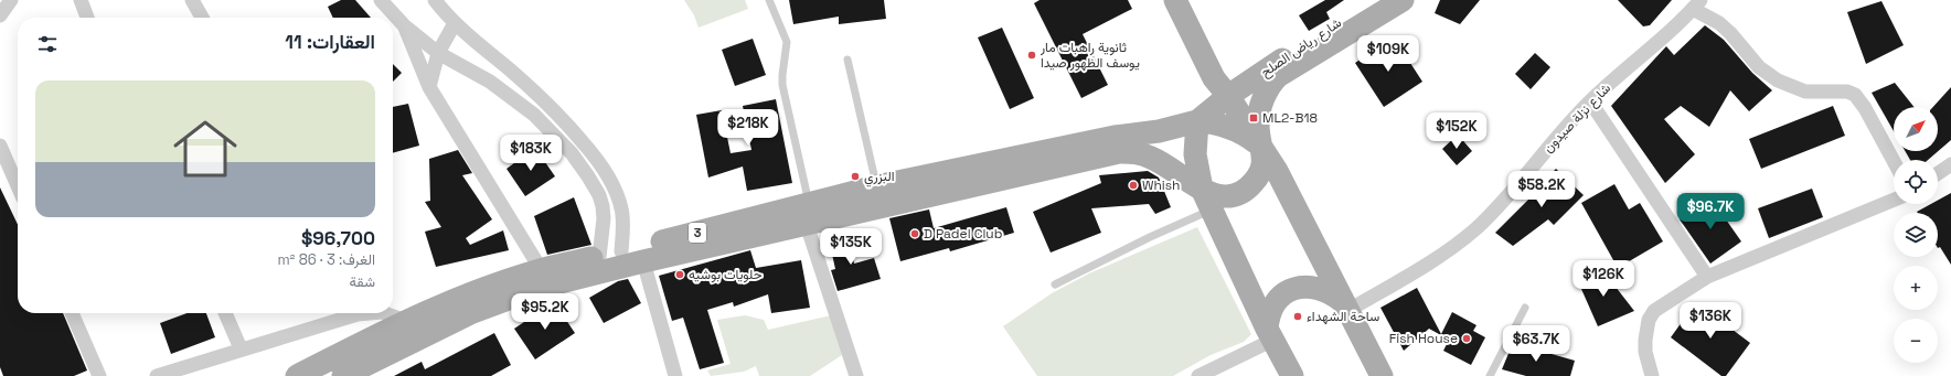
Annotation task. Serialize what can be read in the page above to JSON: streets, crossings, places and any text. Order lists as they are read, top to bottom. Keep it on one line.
{"streets":{"main road":["شارع رياض الصلح","3"],"street":["شارع نزلة صيدون"]},"places":{"other":["ثانوية راهبات مار يوسف الظهور صيدا","البزري","Whish","D Padel Club","حلويات بوشيه","ساحة الشهداء","Fish House"],"transit":["ML2-B18"]},"north":"top right","page":{"heading":"العقارات: 11","price":["$109K","$218K","$152K","$183K","$58.2K","$96.7K","$135K","$126K","$95.2K","$136K","$63.7K"],"list":[{"name":"$96,700","note":"الغرف: 3 · 86 m² · شقة"}],"map_buttons":["+","−"]}}
